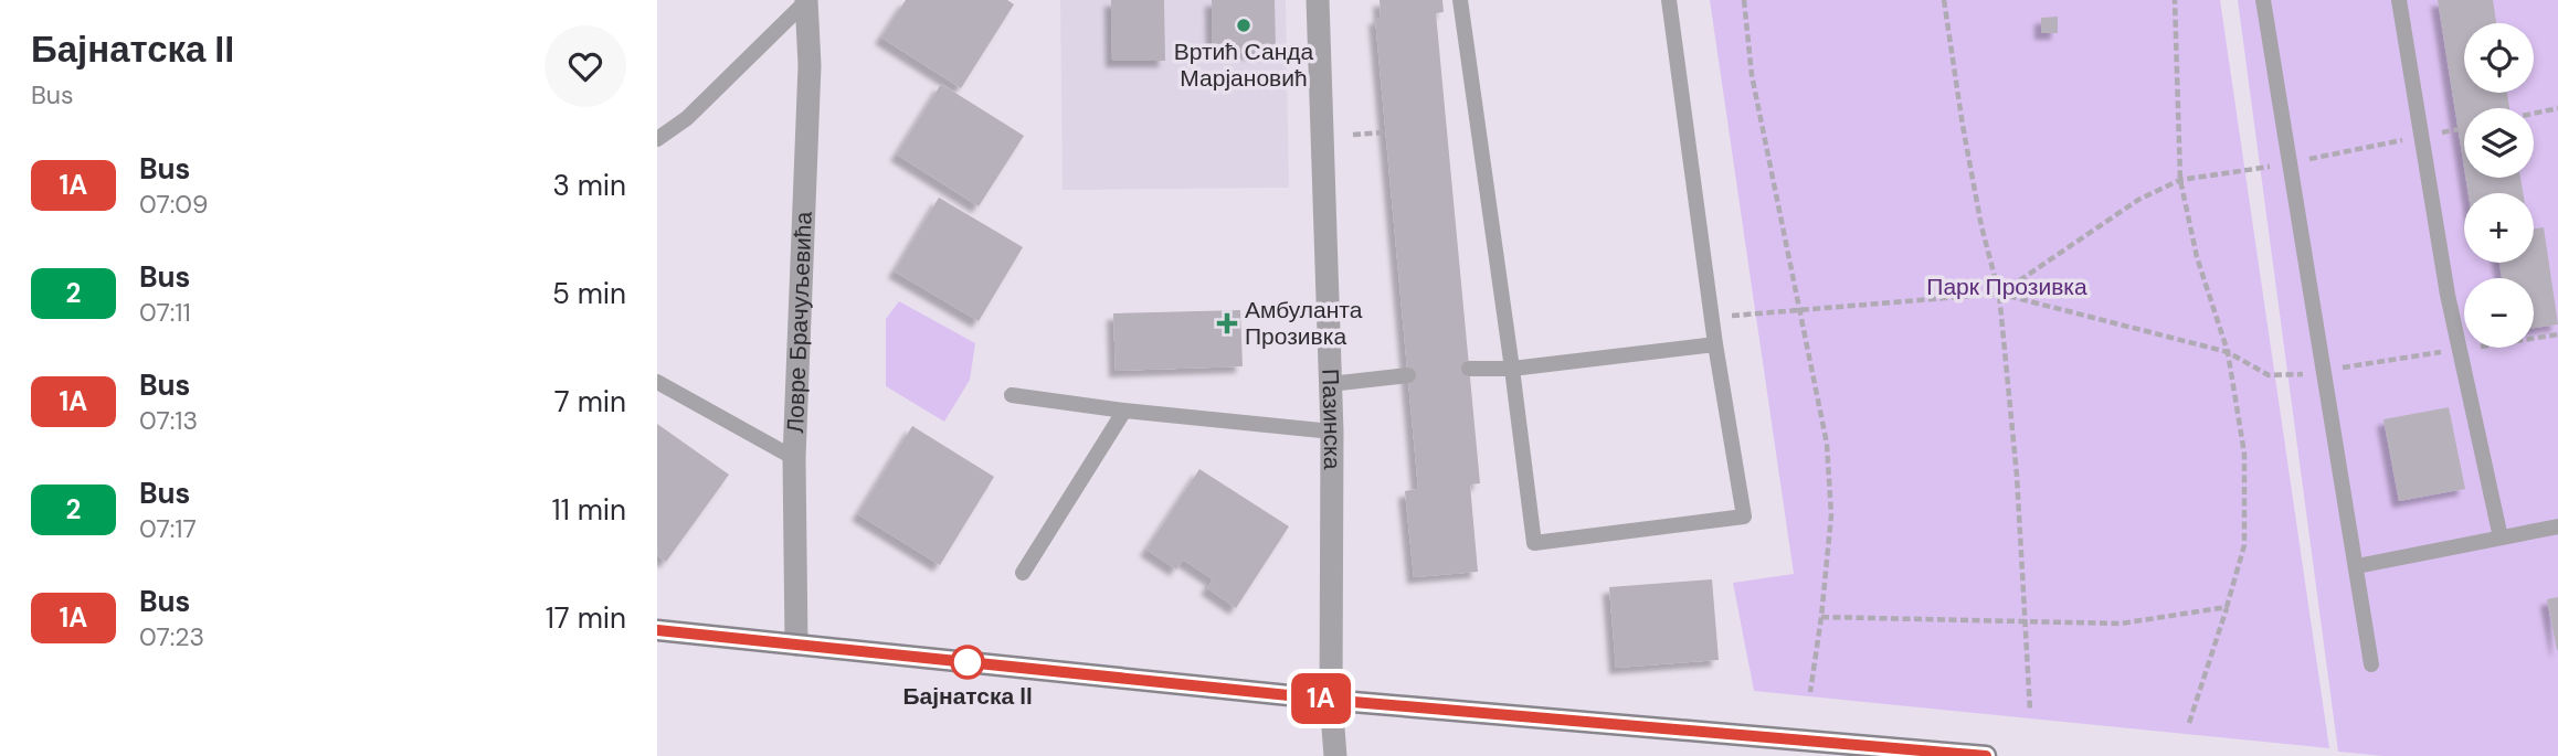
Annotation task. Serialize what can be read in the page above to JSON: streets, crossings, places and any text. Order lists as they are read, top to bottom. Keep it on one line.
{"streets":{"street":["Ловре Брачуљевића","Пазинска"]},"parks":["Парк Прозивка"],"places":{"other":["Вртић Санда Марјановић","Бајнатска II"],"health":["Амбуланта Прозивка"]},"lines":["bus line 1A"],"page":{"heading":["Бајнатска II","Bus"],"on_map":"1A","map_buttons":["+","−"],"list":[{"mark":"1A","name":"Bus","note":"07:09","value":"3 min"},{"mark":"2","name":"Bus","note":"07:11","value":"5 min"},{"mark":"1A","name":"Bus","note":"07:13","value":"7 min"},{"mark":"2","name":"Bus","note":"07:17","value":"11 min"},{"mark":"1A","name":"Bus","note":"07:23","value":"17 min"}]}}
